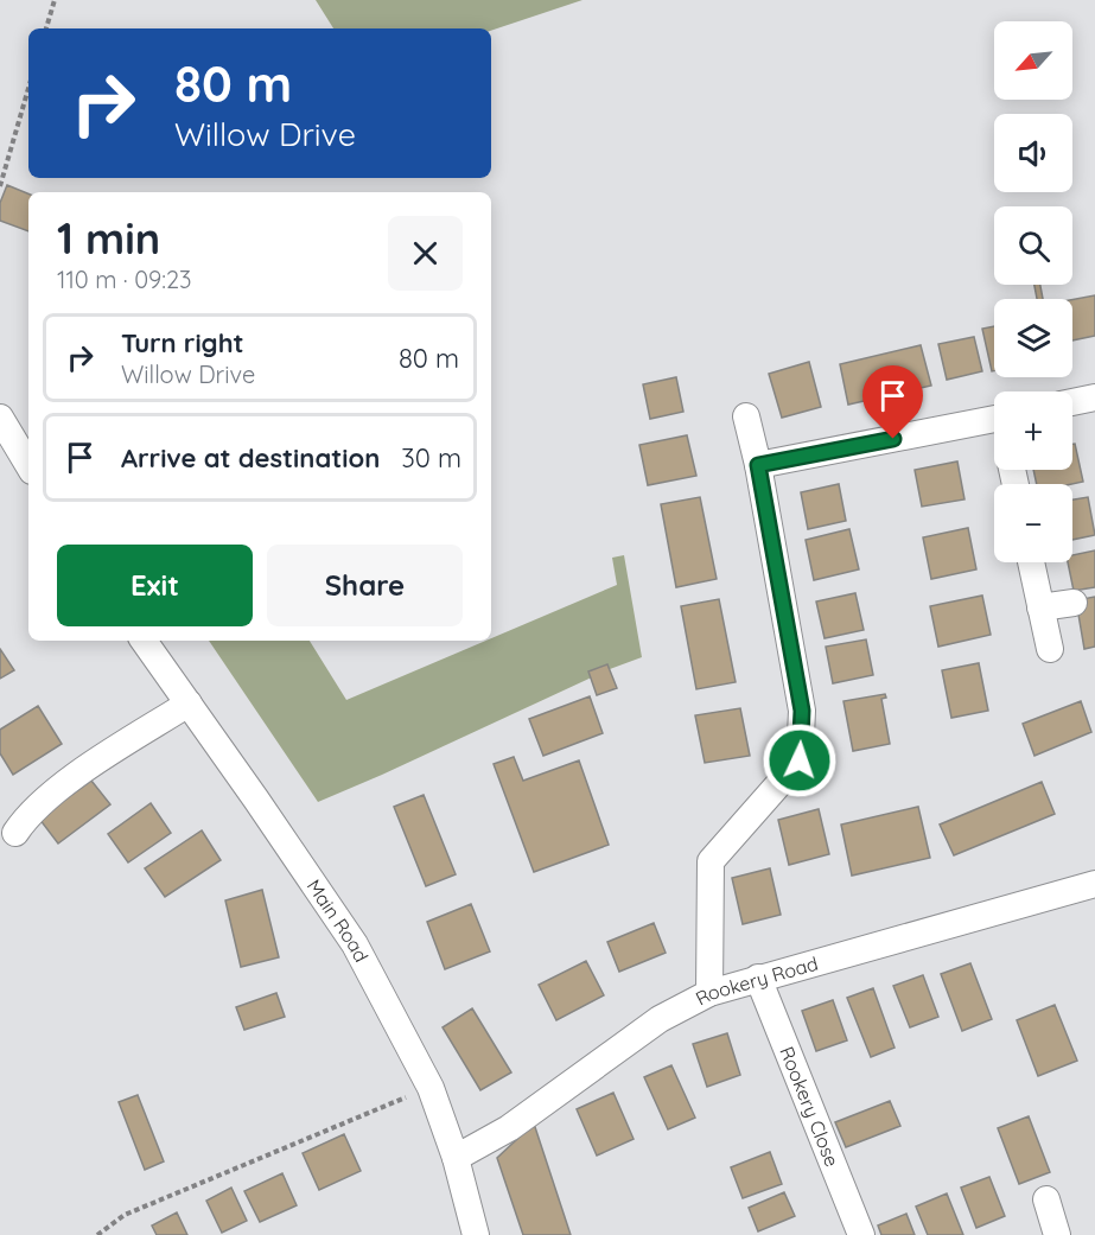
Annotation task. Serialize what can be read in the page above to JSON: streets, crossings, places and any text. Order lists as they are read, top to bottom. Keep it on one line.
{"streets":{"street":["Main Road","Rookery Road","Rookery Close"]},"crossings":[["Main Road","Rookery Road"],["Rookery Road","Rookery Close"]],"north":"bottom left","page":{"map_buttons":["+","−"],"turn":["80 m","Willow Drive"],"heading":["1 min","110 m · 09:23"],"list":[{"name":"Turn right","note":"Willow Drive","value":"80 m"},{"name":"Arrive at destination","value":"30 m"}],"buttons":["Exit","Share"]}}
